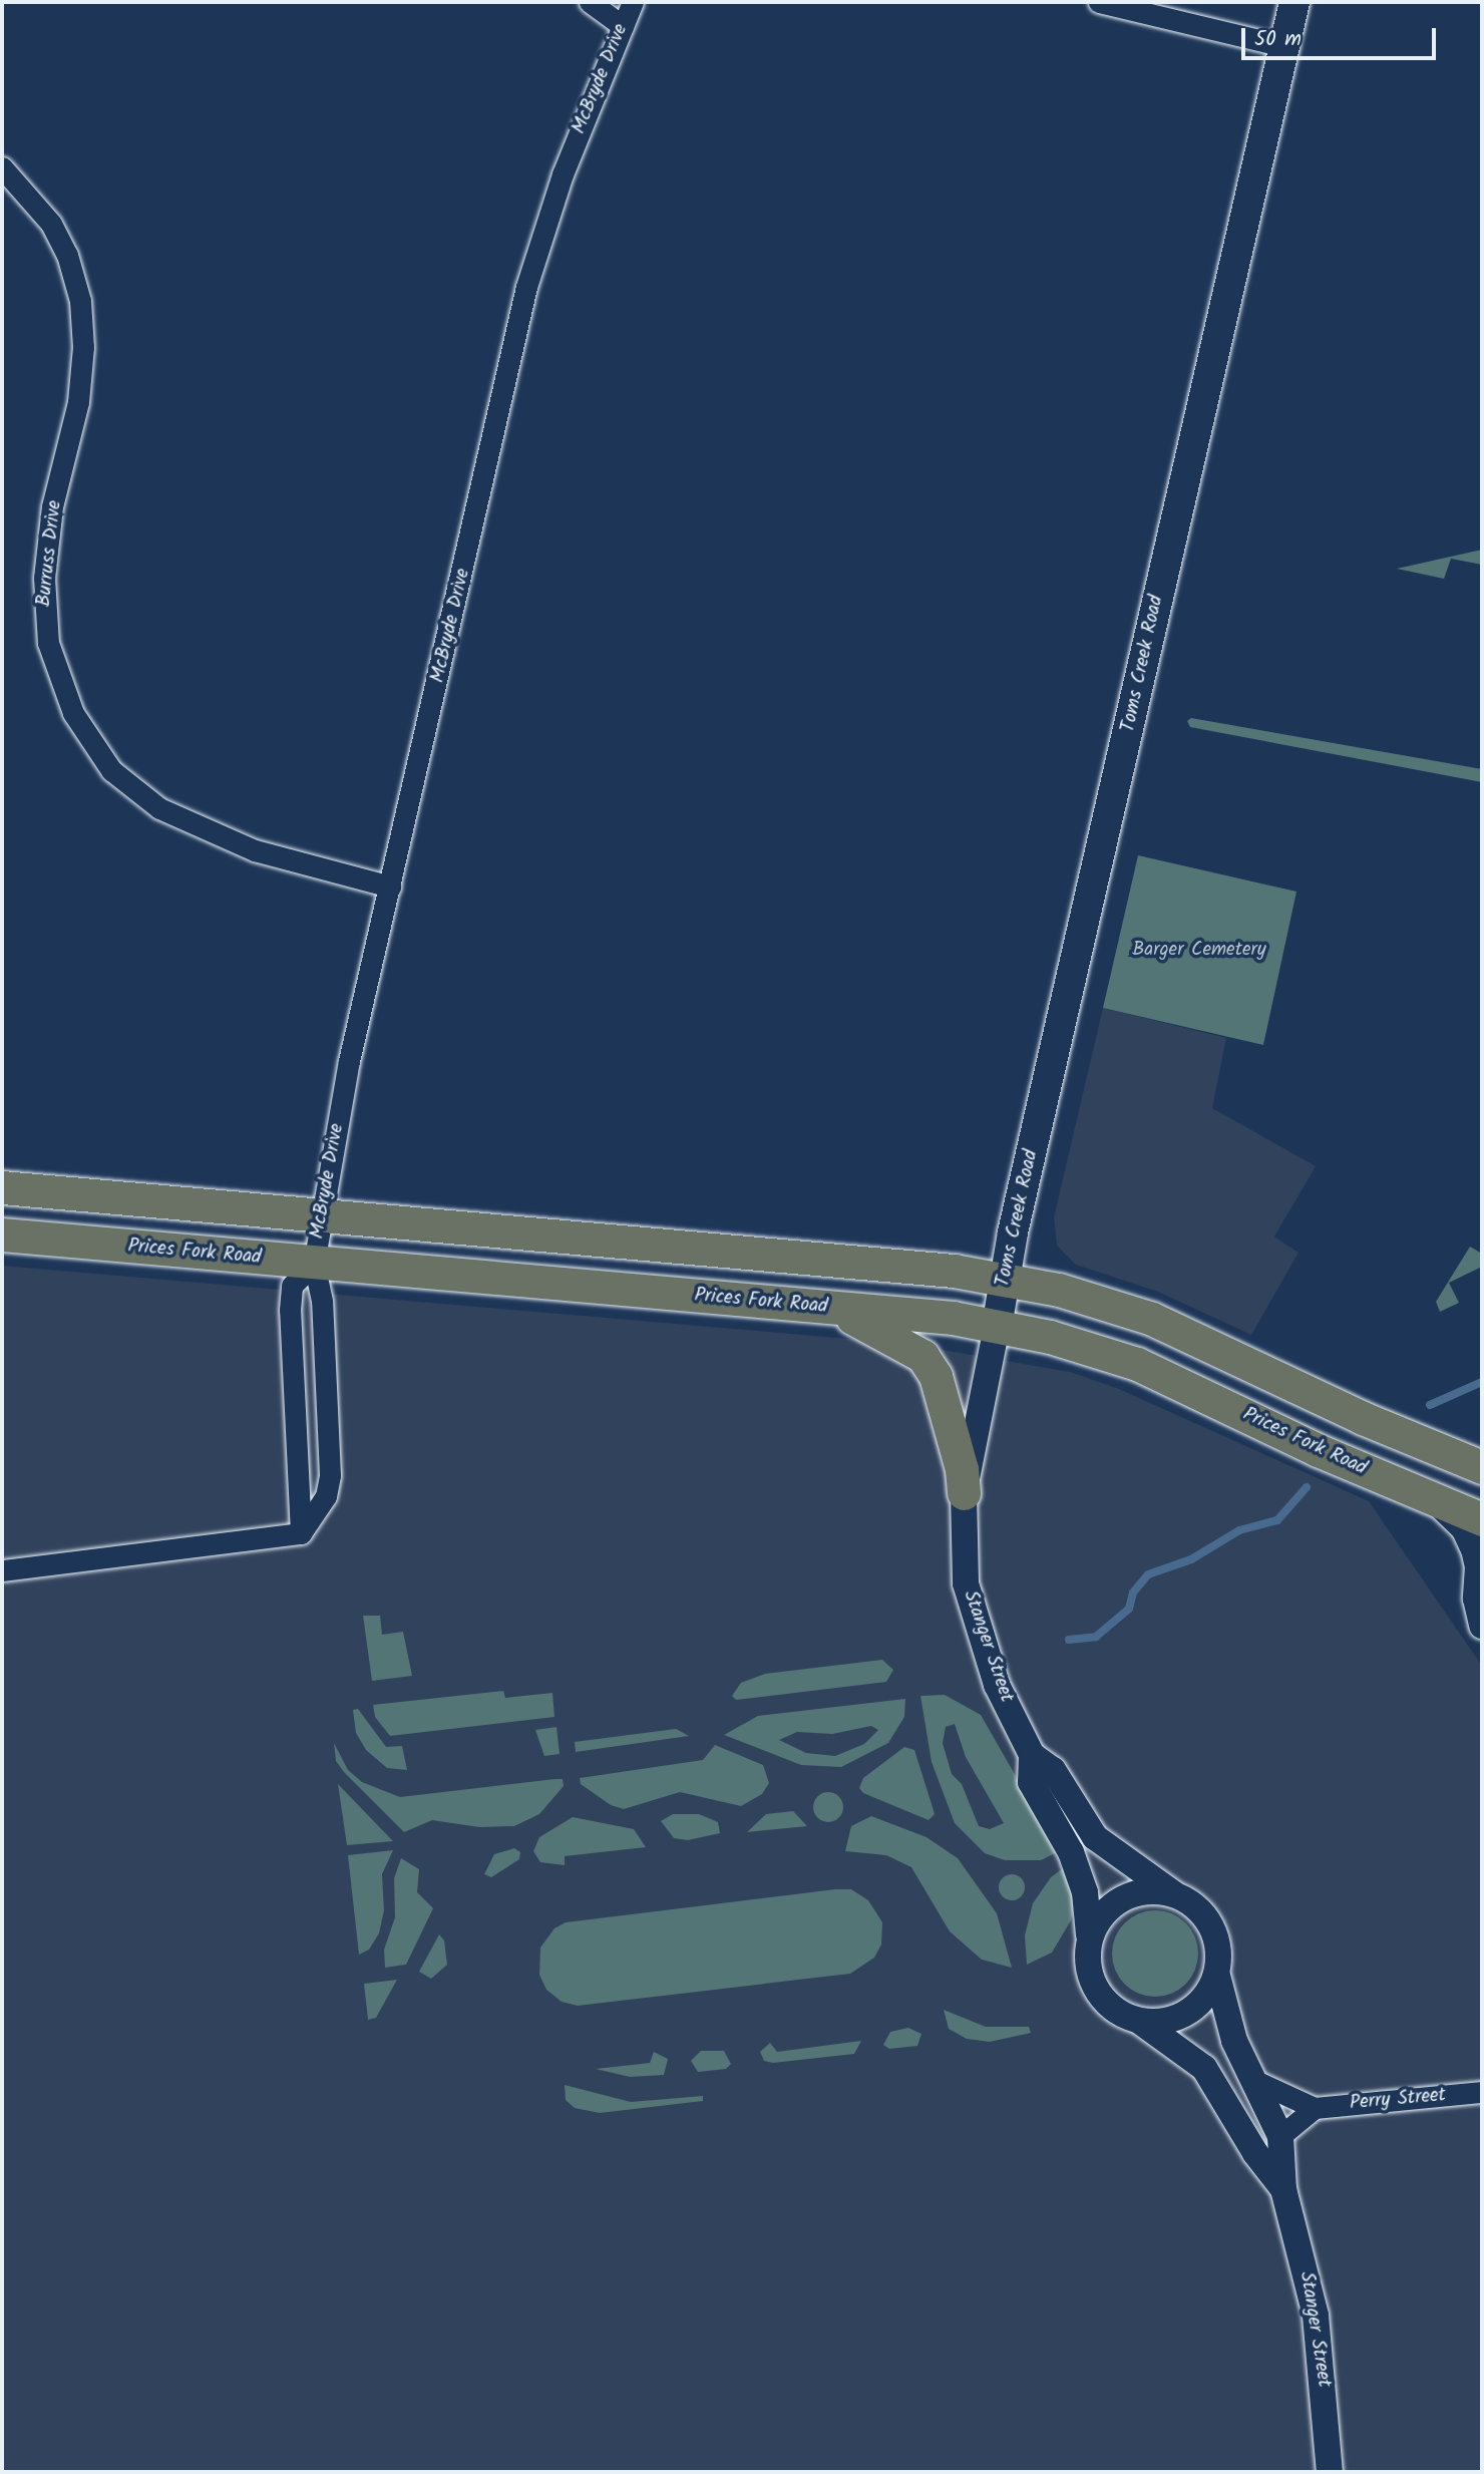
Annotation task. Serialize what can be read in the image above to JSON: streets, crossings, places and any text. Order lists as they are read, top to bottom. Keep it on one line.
{"streets":{"main road":["Toms Creek Road","Prices Fork Road"],"street":["McBryde Drive","Burruss Drive","Stanger Street","Perry Street"]},"crossings":[["McBryde Drive","Burruss Drive"],["McBryde Drive","Prices Fork Road"],["Toms Creek Road","Prices Fork Road"],["Toms Creek Road","Stanger Street"],["Prices Fork Road","Stanger Street"]],"parks":["Barger Cemetery"],"scale_bar":"50 m"}
